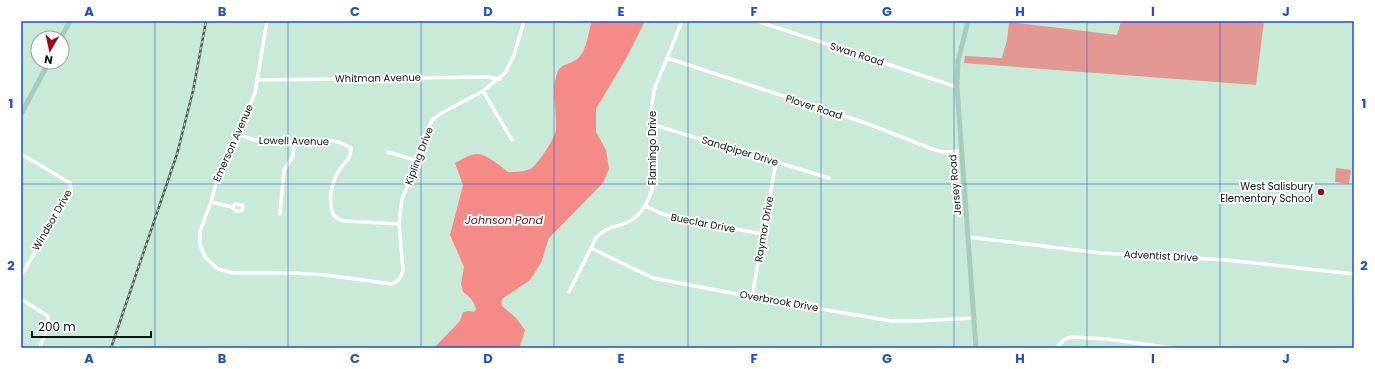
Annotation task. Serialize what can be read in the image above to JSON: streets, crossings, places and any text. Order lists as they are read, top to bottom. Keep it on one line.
{"streets":{"street":["Swan Road","Whitman Avenue","Plover Road","Lowell Avenue","Emerson Avenue","Flamingo Drive","Sandpiper Drive","Kipling Drive","Jersey Road","Windsor Drive","Bueclar Drive","Raymor Drive","Adventist Drive","Overbrook Drive"]},"crossings":[["Swan Road","Jersey Road"],["Whitman Avenue","Emerson Avenue"],["Whitman Avenue","Kipling Drive"],["Plover Road","Flamingo Drive"],["Plover Road","Jersey Road"],["Lowell Avenue","Emerson Avenue"],["Lowell Avenue","Kipling Drive"],["Emerson Avenue","Kipling Drive"],["Flamingo Drive","Sandpiper Drive"],["Flamingo Drive","Bueclar Drive"],["Flamingo Drive","Overbrook Drive"],["Sandpiper Drive","Raymor Drive"],["Jersey Road","Adventist Drive"],["Jersey Road","Overbrook Drive"],["Bueclar Drive","Raymor Drive"],["Raymor Drive","Overbrook Drive"]],"water":["Johnson Pond"],"places":["West Salisbury Elementary School"],"scale_bar":"200 m","north":"bottom","grid":{"columns":["A","B","C","D","E","F","G","H","I","J"],"rows":["1","2"]}}
